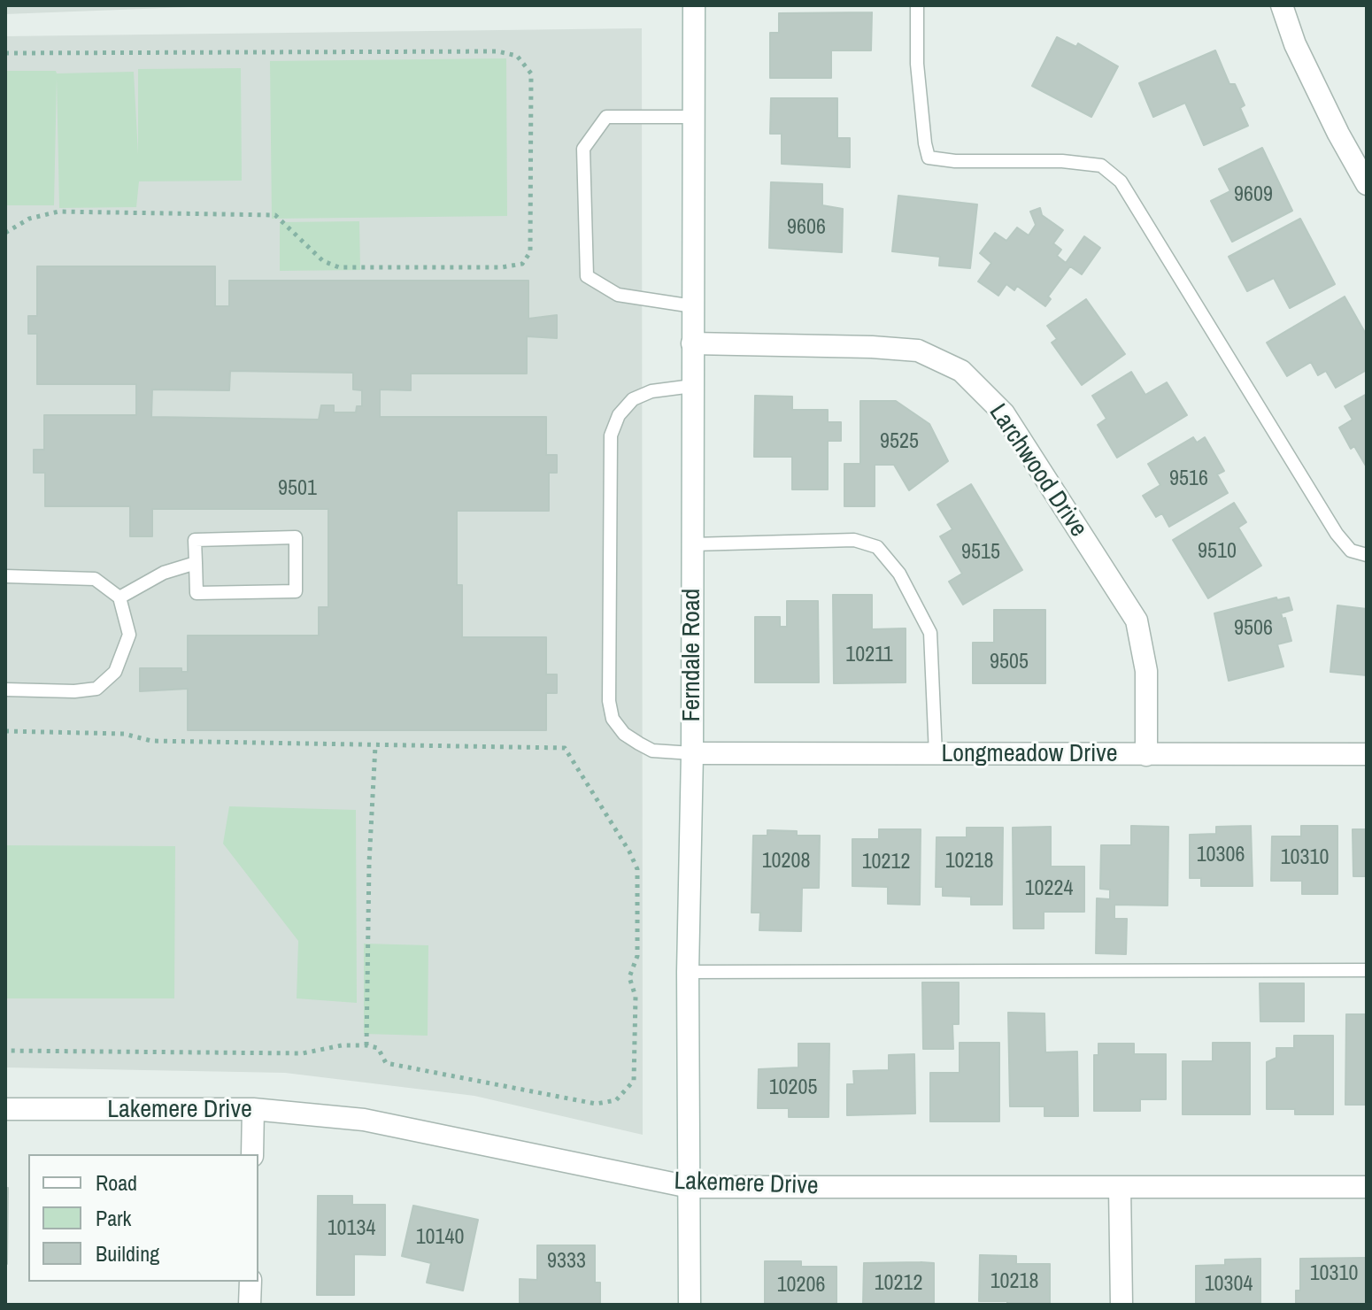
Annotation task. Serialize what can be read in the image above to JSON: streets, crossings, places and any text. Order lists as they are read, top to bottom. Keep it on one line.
{"streets":{"street":["Larchwood Drive","Ferndale Road","Longmeadow Drive","Lakemere Drive"]},"crossings":[["Larchwood Drive","Ferndale Road"],["Larchwood Drive","Longmeadow Drive"],["Ferndale Road","Longmeadow Drive"],["Ferndale Road","Lakemere Drive"]],"house_numbers":["9609","9606","9525","9516","9501","9510","9515","9506","10211","9505","10306","10310","10208","10218","10212","10224","10205","10134","10140","9333","10310","10218","10212","10304","10206"],"legend":["Road","Park","Building"]}
